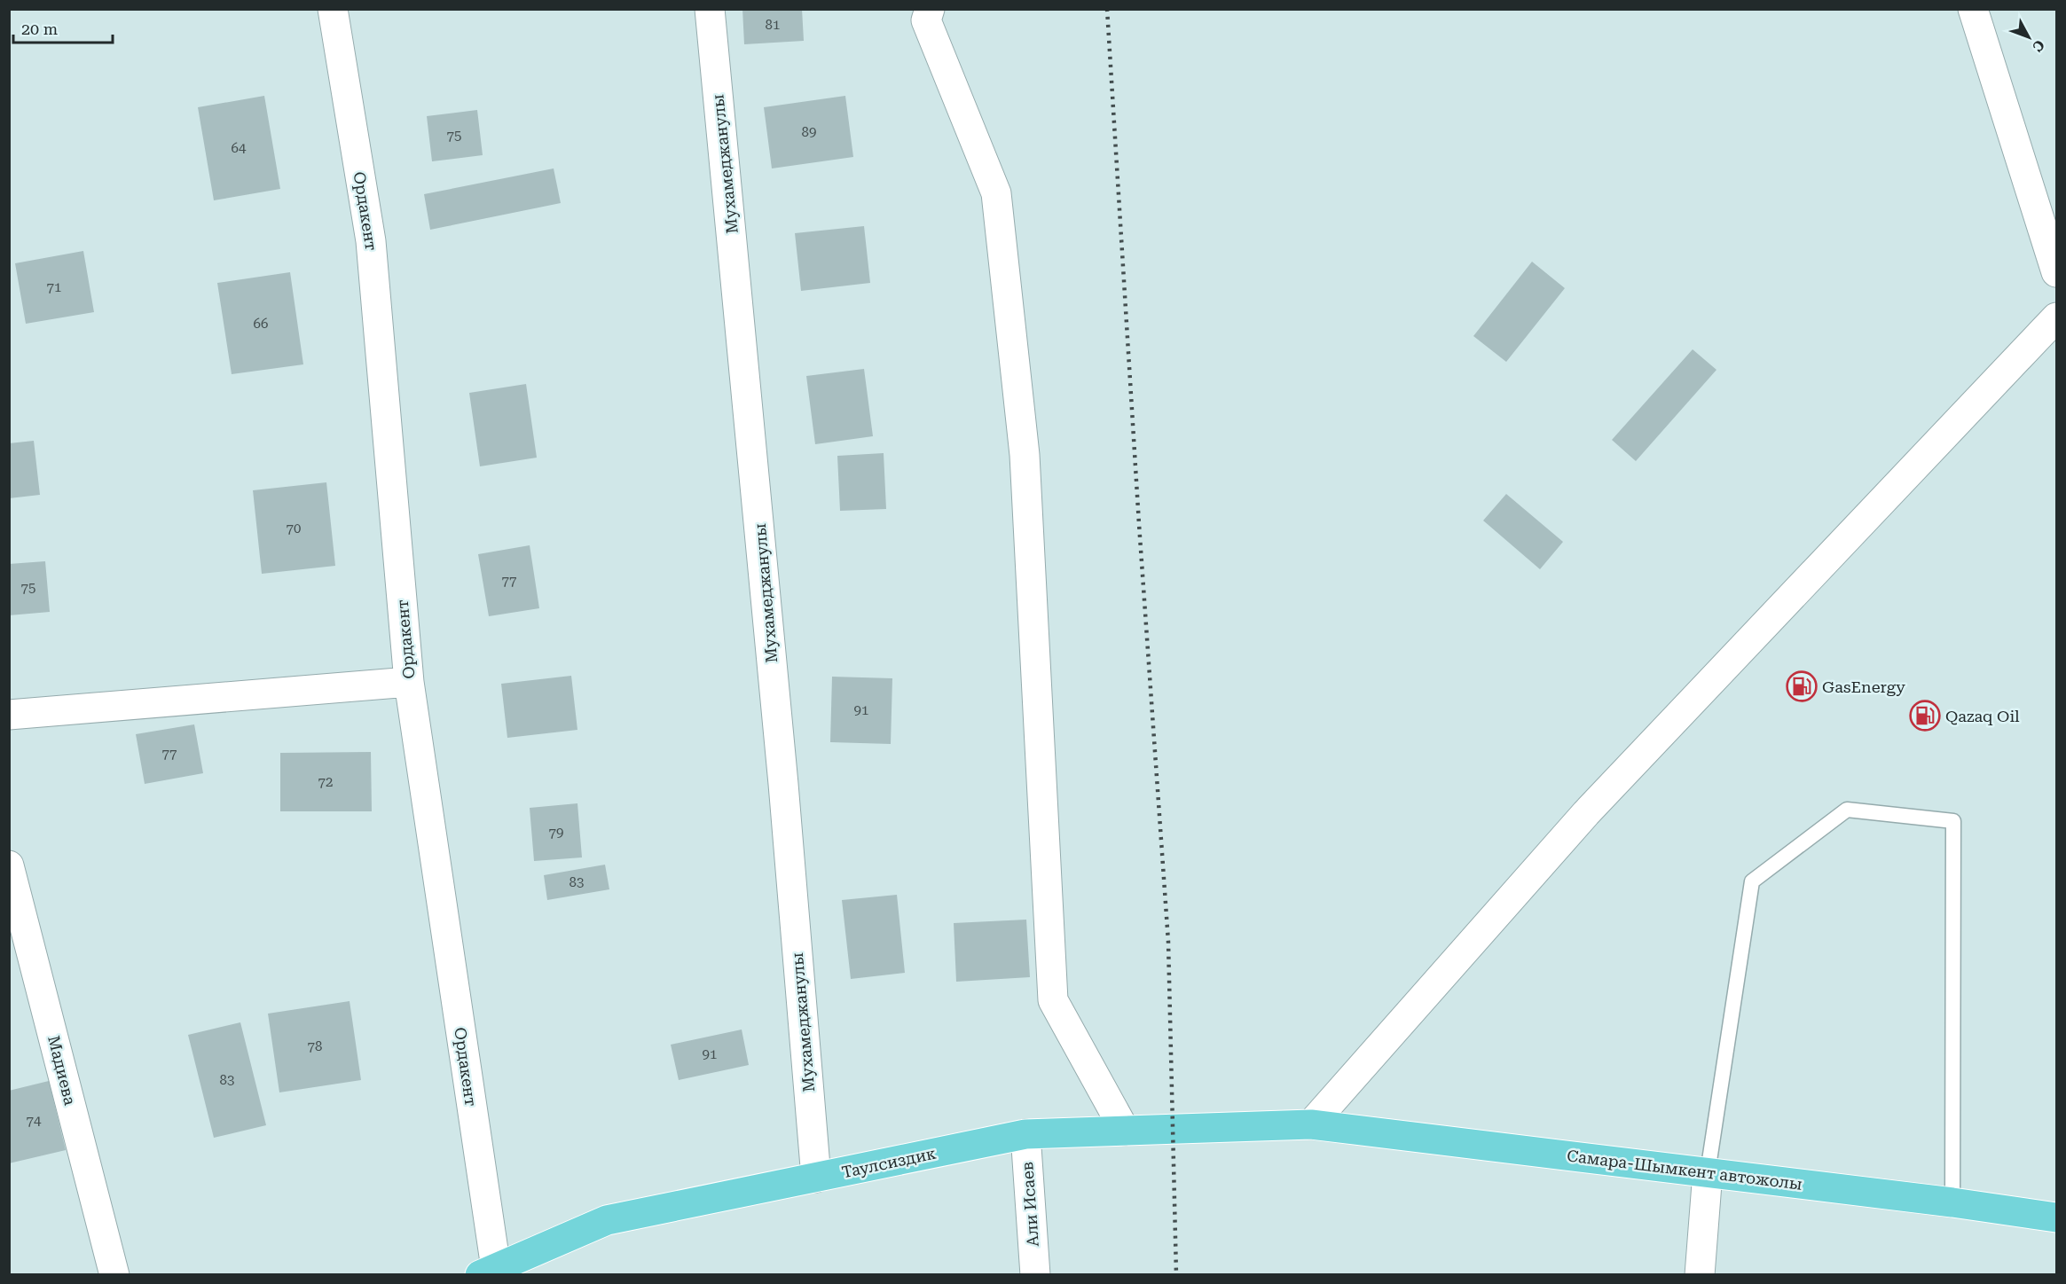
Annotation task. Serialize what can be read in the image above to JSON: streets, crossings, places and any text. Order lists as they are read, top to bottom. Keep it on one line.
{"streets":{"main road":["Таулсиздик","Самара-Шымкент автожолы"],"street":["Мухамеджанулы","Ордакент","Мадиева","Али Исаев"]},"crossings":[["Мухамеджанулы","Таулсиздик"],["Ордакент","Таулсиздик"],["Таулсиздик","Самара-Шымкент автожолы"],["Таулсиздик","Али Исаев"]],"places":{"fuel station":["GasEnergy","Qazaq Oil"]},"house_numbers":["81","89","75","64","71","66","70","77","75","91","77","72","79","83","78","91","83","74"],"scale_bar":"20 m","north":"bottom right"}
